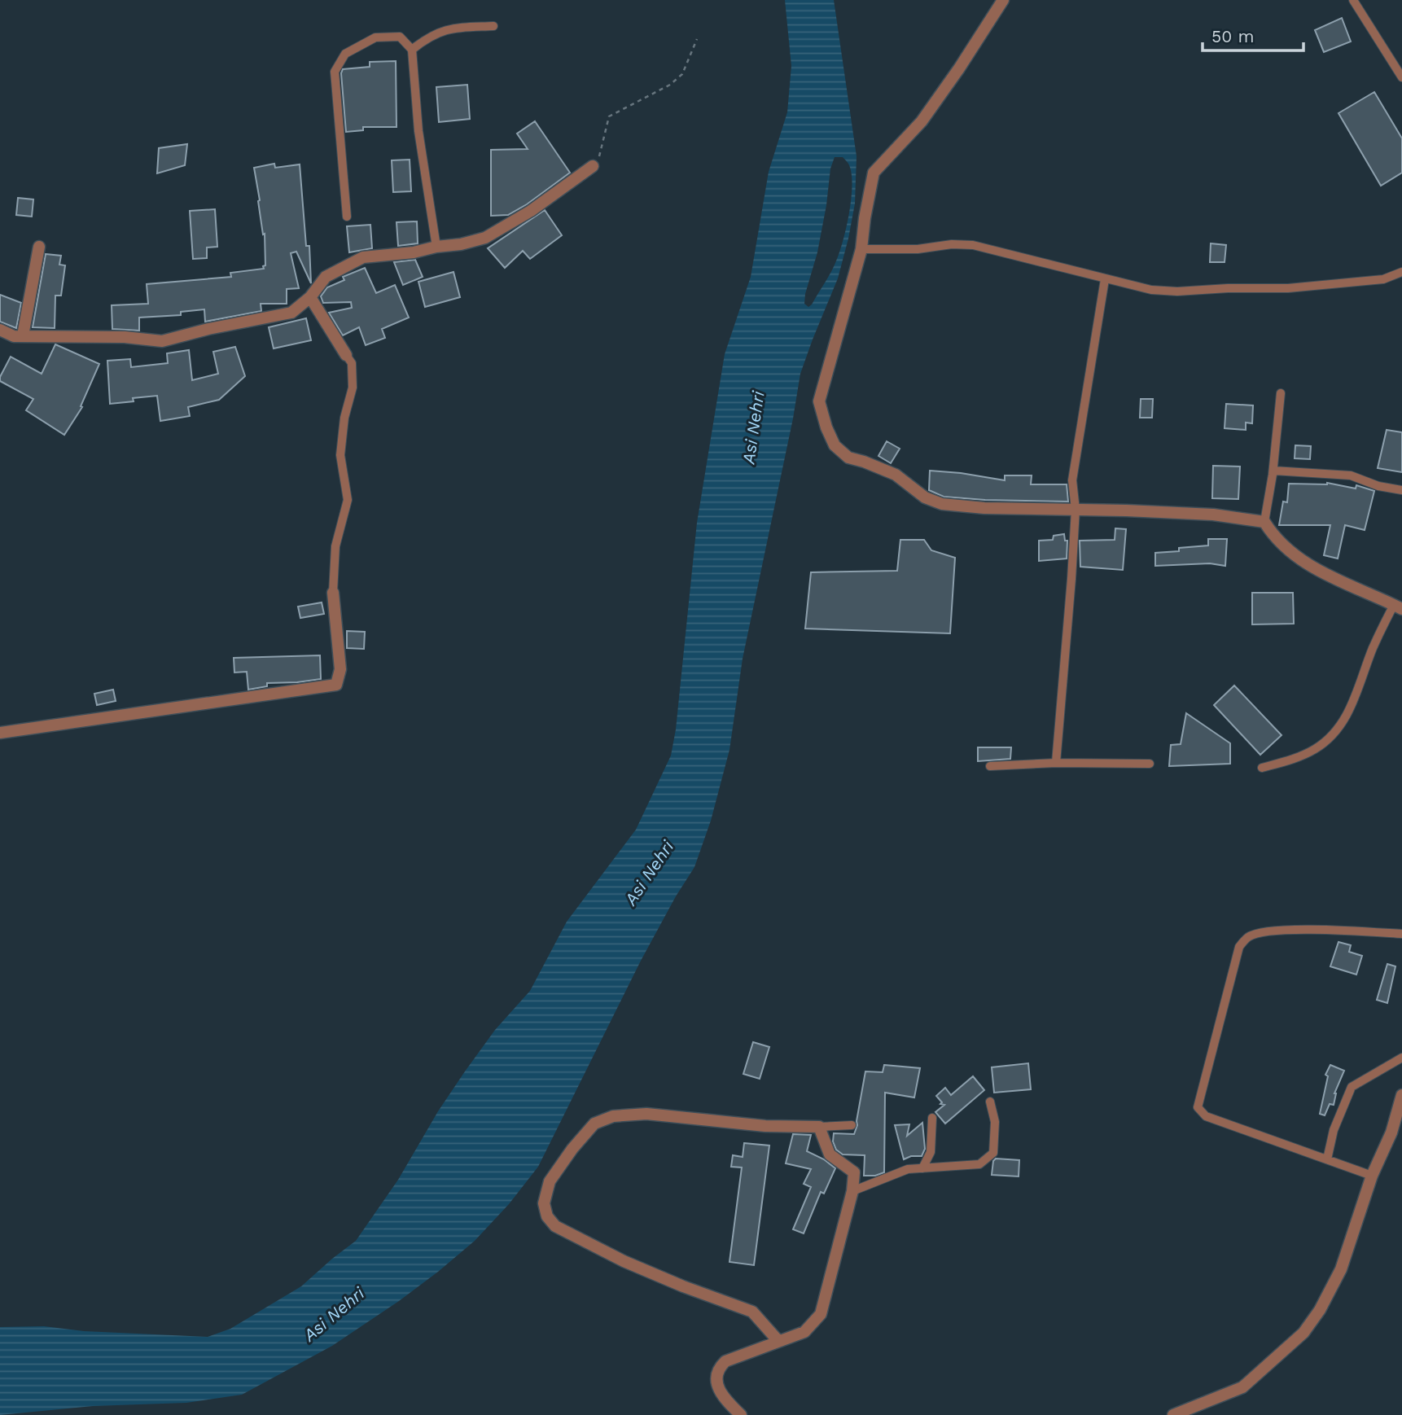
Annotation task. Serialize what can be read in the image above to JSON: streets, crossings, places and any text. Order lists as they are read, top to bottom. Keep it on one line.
{"water":["Asi Nehri"],"scale_bar":"50 m"}
